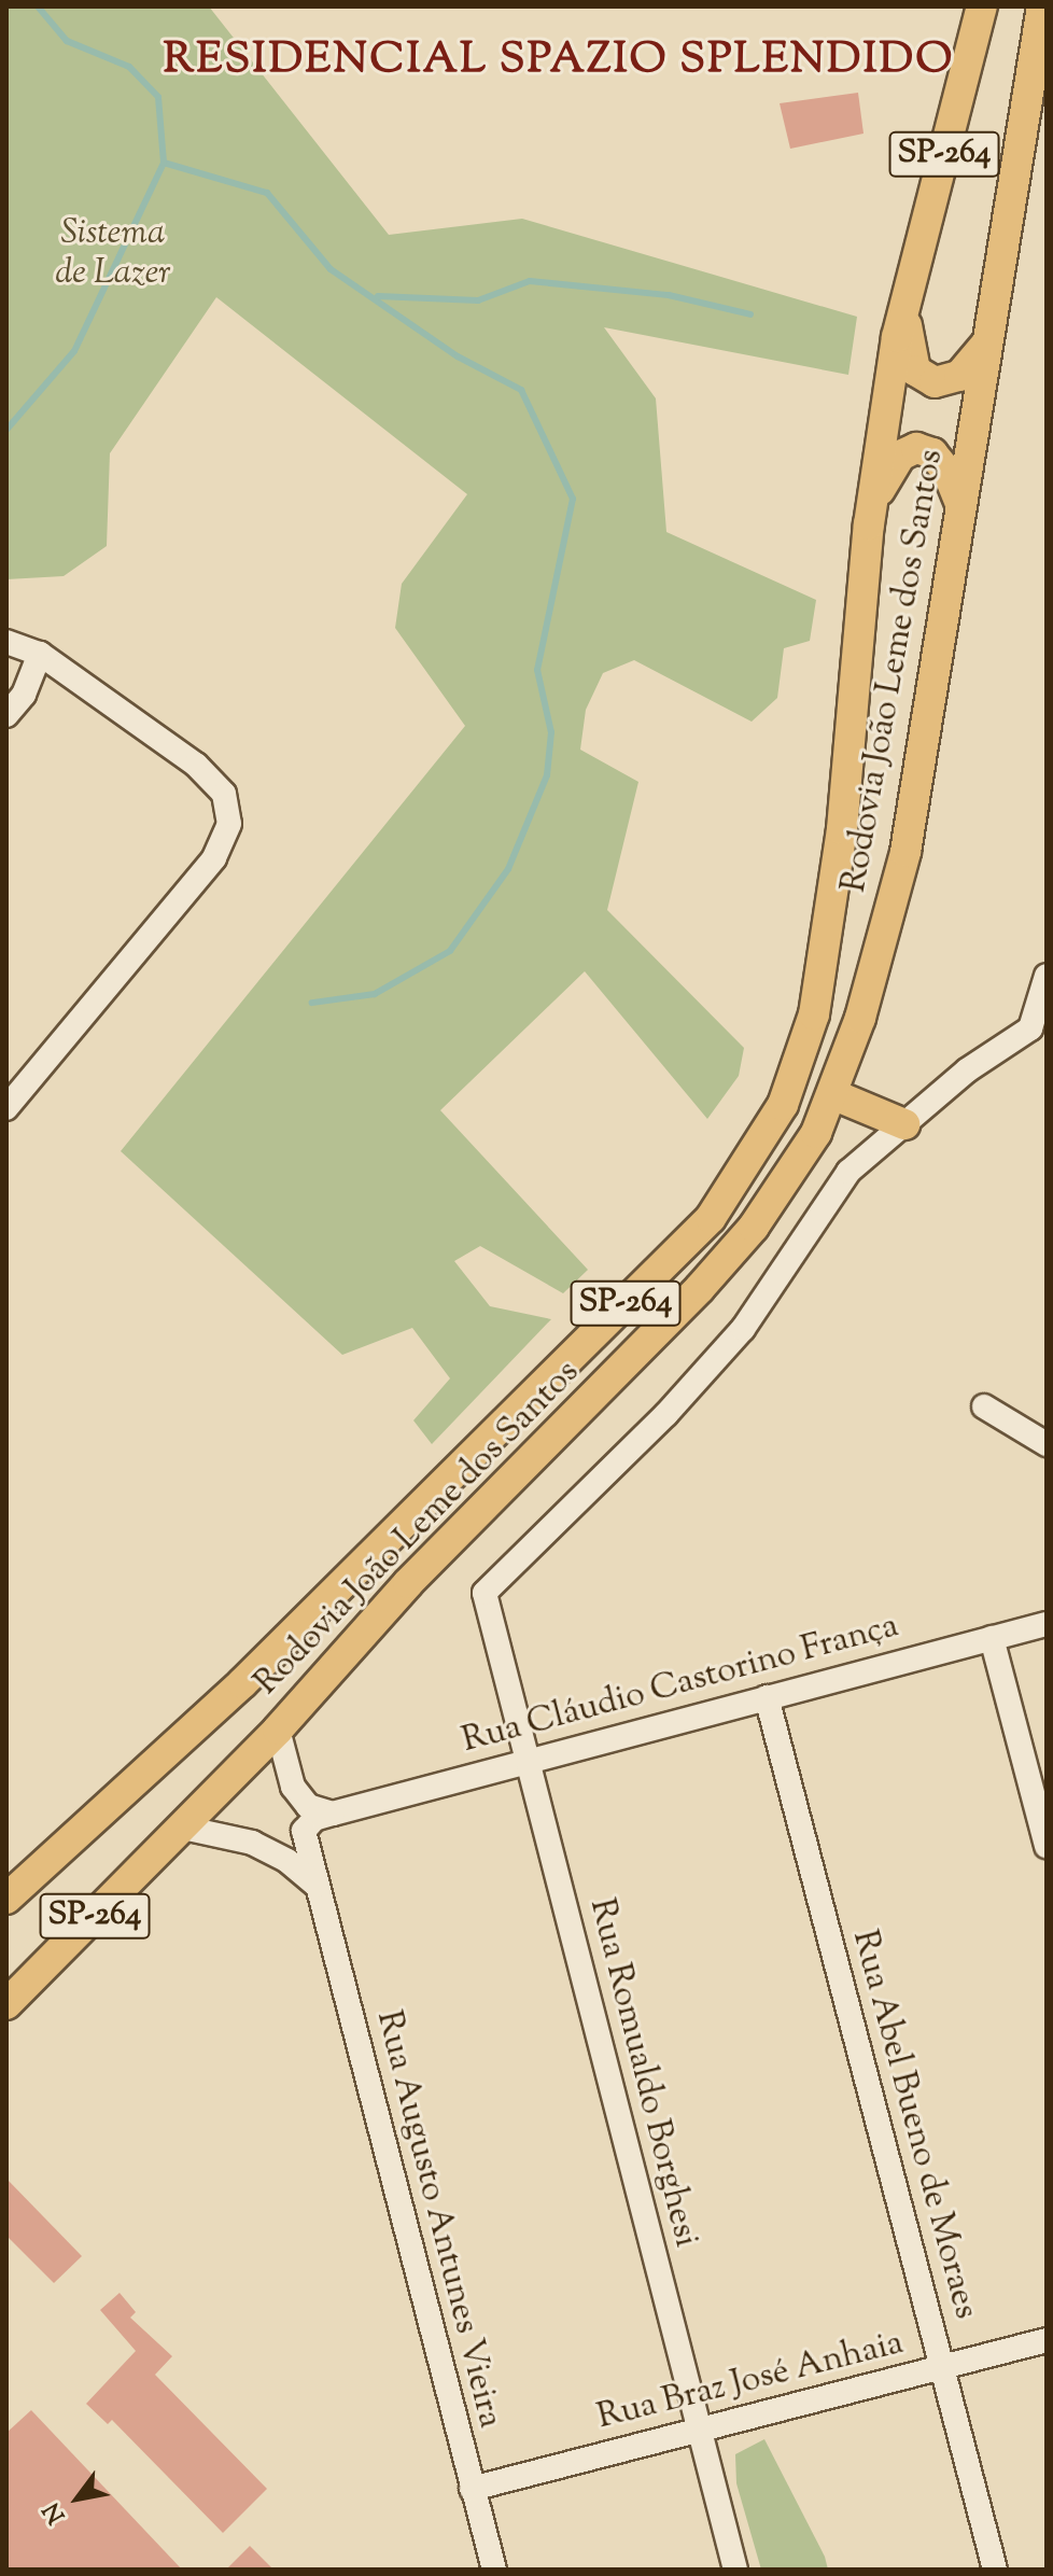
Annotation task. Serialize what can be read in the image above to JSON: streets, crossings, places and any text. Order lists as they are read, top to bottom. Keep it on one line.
{"streets":{"main road":["SP-264","Rodovia João Leme dos Santos"],"street":["Rua Cláudio Castorino França","Rua Romualdo Borghesi","Rua Abel Bueno de Moraes","Rua Augusto Antunes Vieira","Rua Braz José Anhaia"]},"crossings":[["Rua Cláudio Castorino França","Rua Romualdo Borghesi"],["Rua Cláudio Castorino França","Rua Abel Bueno de Moraes"],["Rua Cláudio Castorino França","Rua Augusto Antunes Vieira"],["Rua Romualdo Borghesi","Rua Braz José Anhaia"],["Rua Abel Bueno de Moraes","Rua Braz José Anhaia"],["Rua Augusto Antunes Vieira","Rua Braz José Anhaia"]],"districts":["RESIDENCIAL SPAZIO SPLENDIDO"],"parks":["Sistema de Lazer"],"north":"bottom left"}
